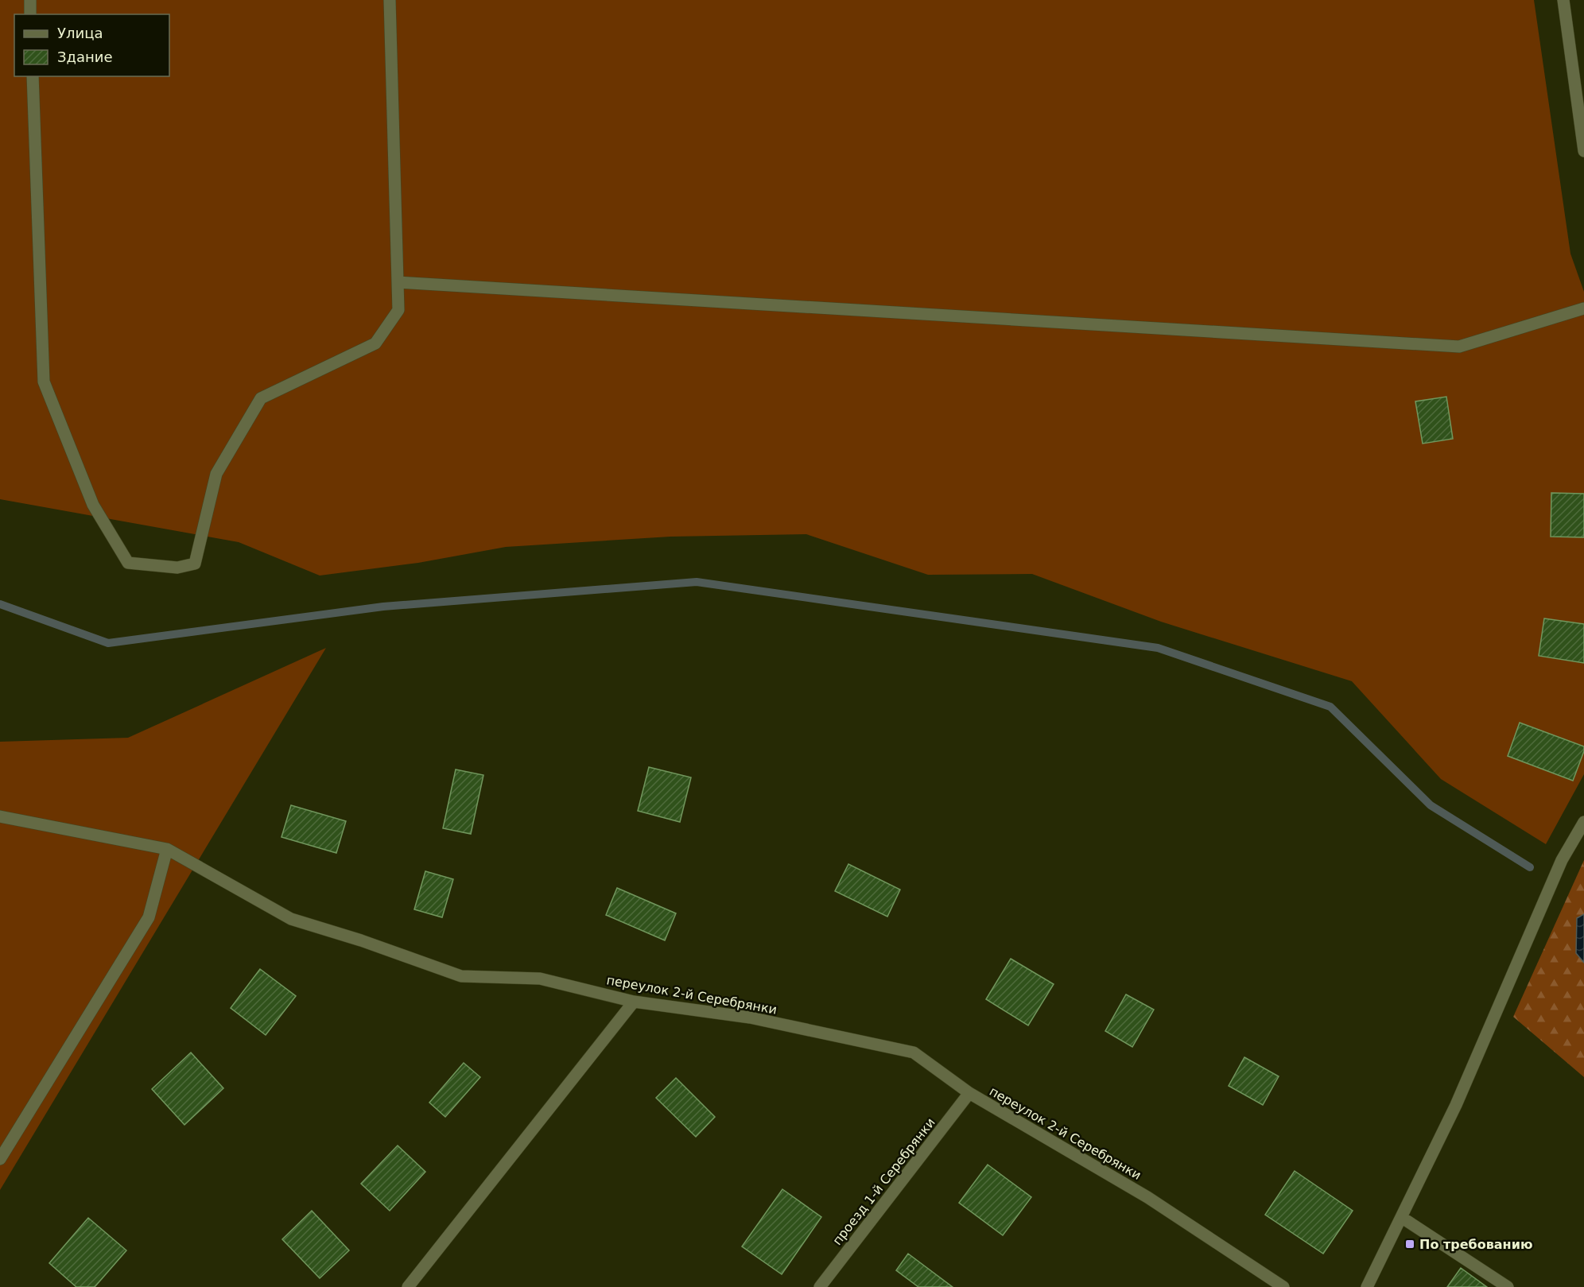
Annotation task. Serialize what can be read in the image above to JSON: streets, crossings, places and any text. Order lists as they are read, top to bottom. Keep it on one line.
{"streets":{"street":["переулок 2-й Серебрянки","проезд 1-й Серебрянки"]},"crossings":[["переулок 2-й Серебрянки","проезд 1-й Серебрянки"]],"places":{"transit":["По требованию"]},"legend":["Улица","Здание"]}
